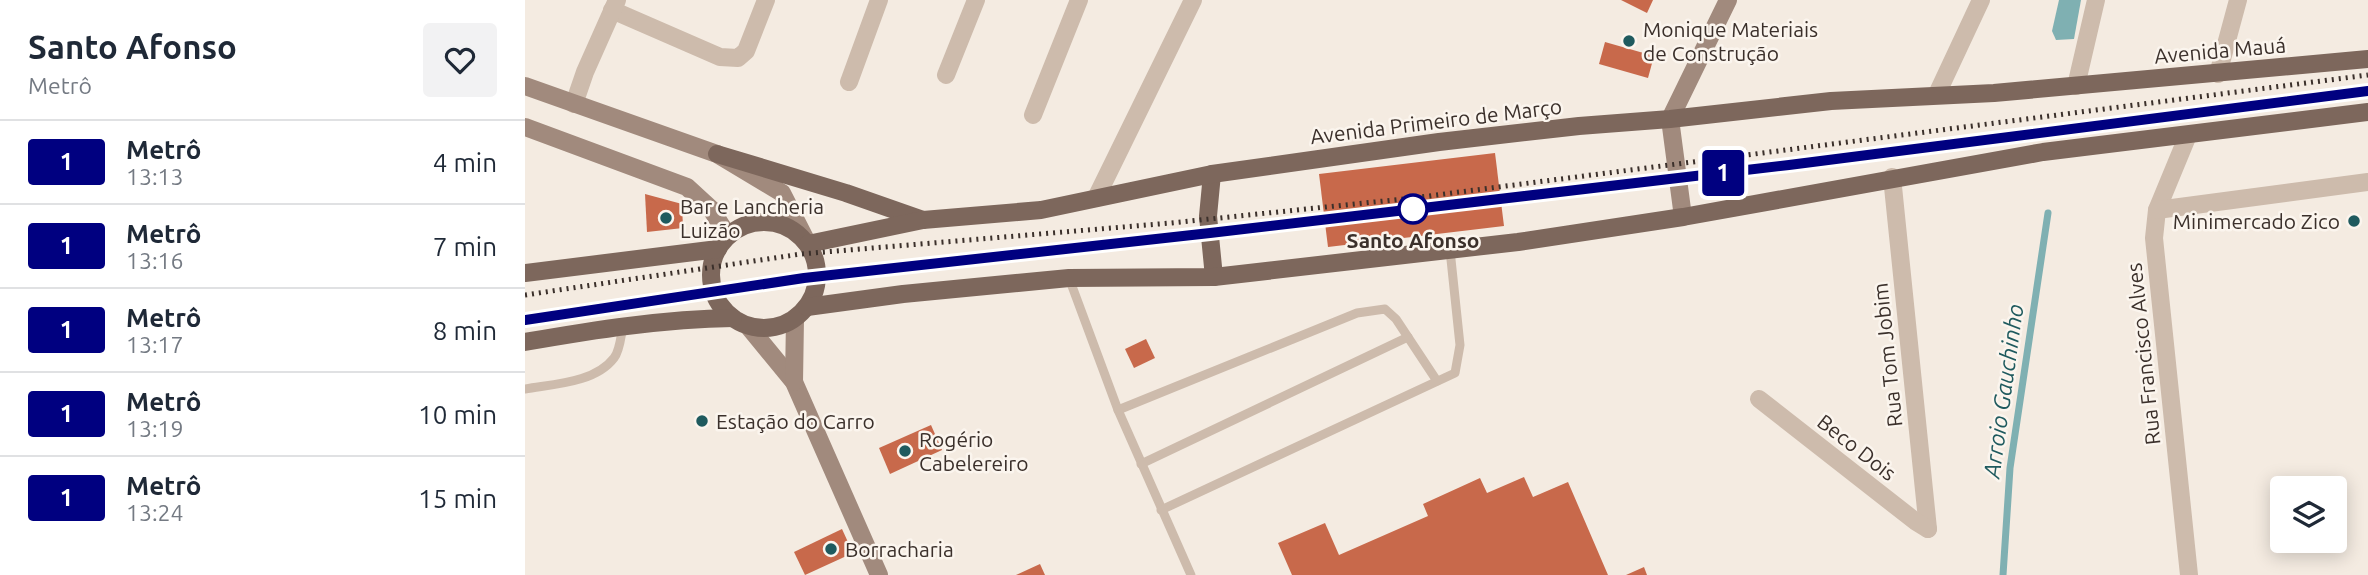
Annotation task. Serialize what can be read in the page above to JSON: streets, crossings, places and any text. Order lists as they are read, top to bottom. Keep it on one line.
{"streets":{"main road":["Avenida Mauá","Avenida Primeiro de Março"],"street":["Rua Francisco Alves","Rua Tom Jobim","Beco Dois"]},"crossings":[["Avenida Mauá","Avenida Primeiro de Março"],["Rua Tom Jobim","Beco Dois"]],"water":["Arroio Gauchinho"],"places":["Monique Materiais de Construção","Santo Afonso","Bar e Lancheria Luizão","Minimercado Zico","Estação do Carro","Rogério Cabelereiro","Borracharia"],"lines":["metro line 1"],"page":{"heading":["Santo Afonso","Metrô"],"on_map":"1","list":[{"mark":"1","name":"Metrô","note":"13:13","value":"4 min"},{"mark":"1","name":"Metrô","note":"13:16","value":"7 min"},{"mark":"1","name":"Metrô","note":"13:17","value":"8 min"},{"mark":"1","name":"Metrô","note":"13:19","value":"10 min"},{"mark":"1","name":"Metrô","note":"13:24","value":"15 min"}]}}
